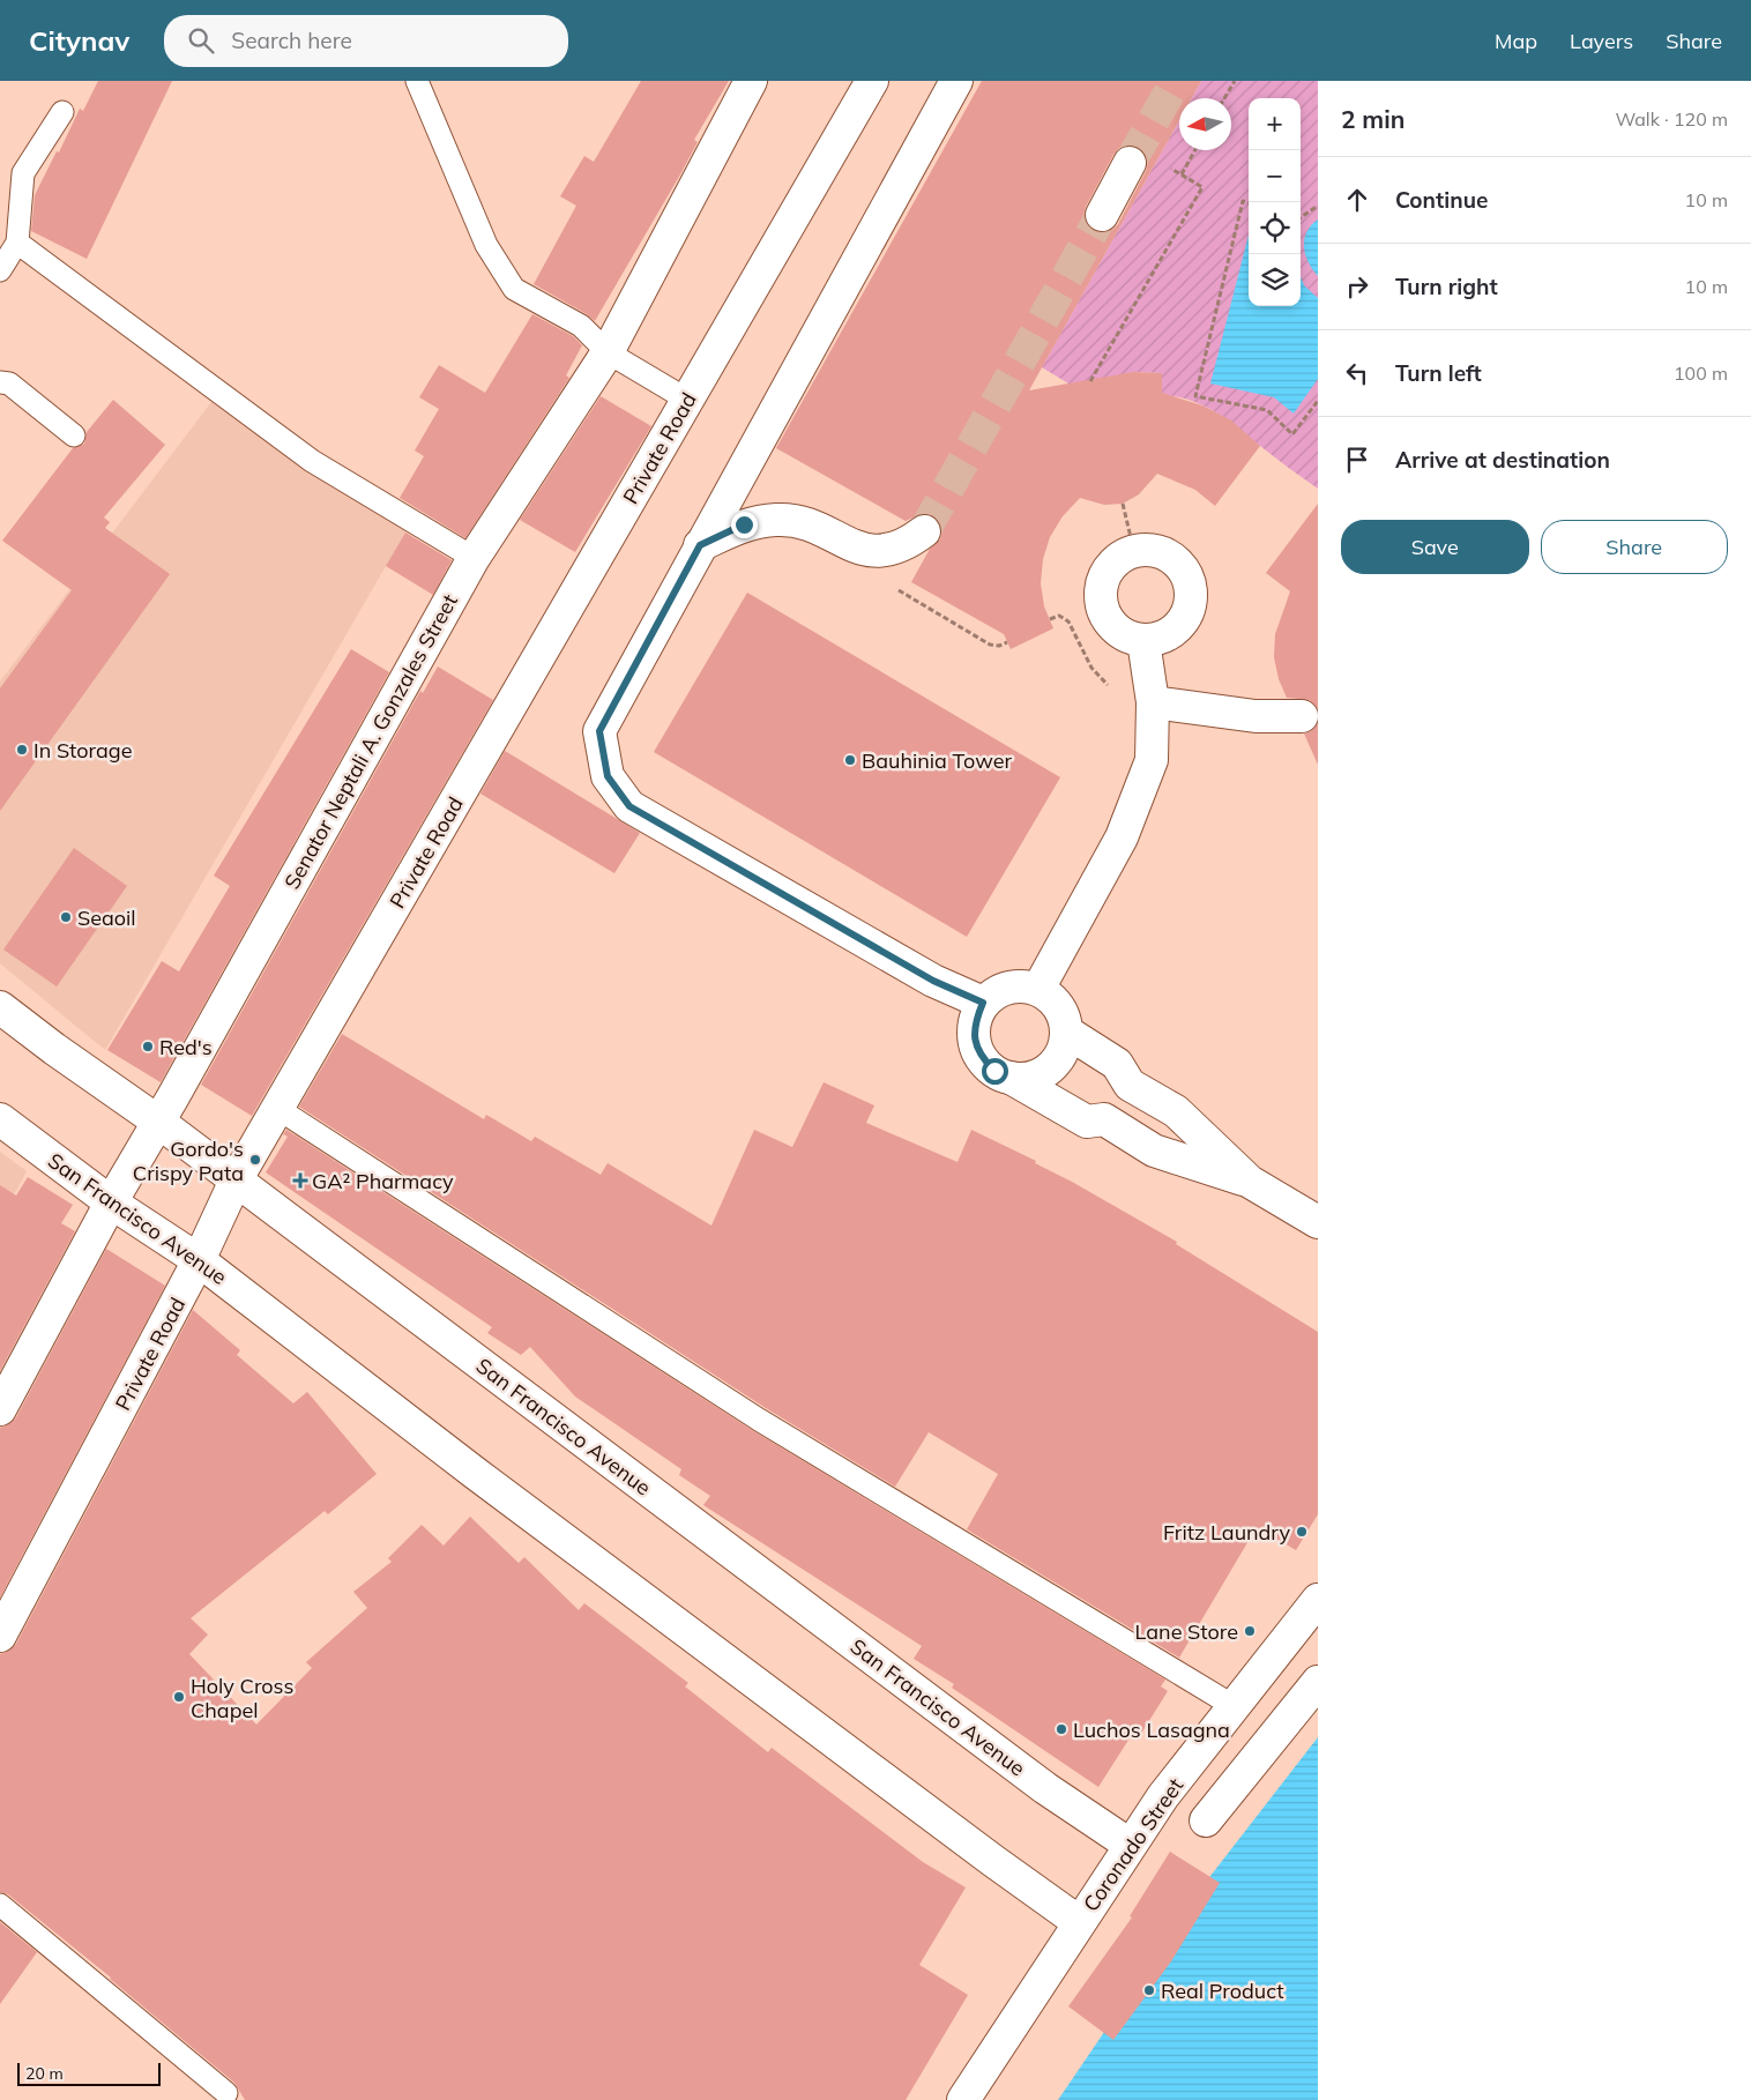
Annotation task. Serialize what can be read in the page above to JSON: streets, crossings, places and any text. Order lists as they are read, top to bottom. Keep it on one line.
{"streets":{"street":["Private Road","Senator Neptali A. Gonzales Street","San Francisco Avenue","Coronado Street"]},"crossings":[["Private Road","San Francisco Avenue"],["Senator Neptali A. Gonzales Street","San Francisco Avenue"],["San Francisco Avenue","Coronado Street"]],"places":{"other":["In Storage","Bauhinia Tower","Seaoil","Red's","Gordo's Crispy Pata","Fritz Laundry","Lane Store","Holy Cross Chapel","Luchos Lasagna","Real Product"],"health":["GA² Pharmacy"]},"scale_bar":"20 m","north":"left","page":{"header":"Citynav","search":"Search here","nav":["Map","Layers","Share"],"heading":["2 min","Walk · 120 m"],"map_buttons":["+","−"],"list":[["Continue","10 m"],["Turn right","10 m"],["Turn left","100 m"],"Arrive at destination"],"buttons":["Save","Share"],"scale":"20 m"}}
